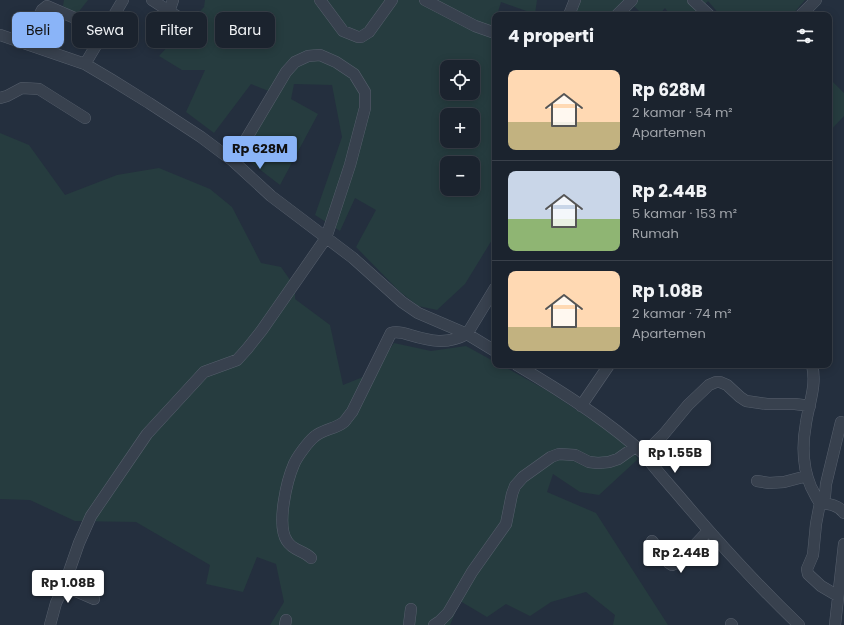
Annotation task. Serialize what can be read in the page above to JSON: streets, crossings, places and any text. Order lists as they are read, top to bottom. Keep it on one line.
{"page":{"chip":["Beli","Sewa","Filter","Baru"],"heading":"4 properti","map_buttons":["+","−"],"list":[{"name":"Rp 628M","note":"2 kamar · 54 m² · Apartemen"},{"name":"Rp 2.44B","note":"5 kamar · 153 m² · Rumah"},{"name":"Rp 1.08B","note":"2 kamar · 74 m² · Apartemen"}],"price":["Rp 628M","Rp 1.55B","Rp 2.44B","Rp 1.08B"]}}
